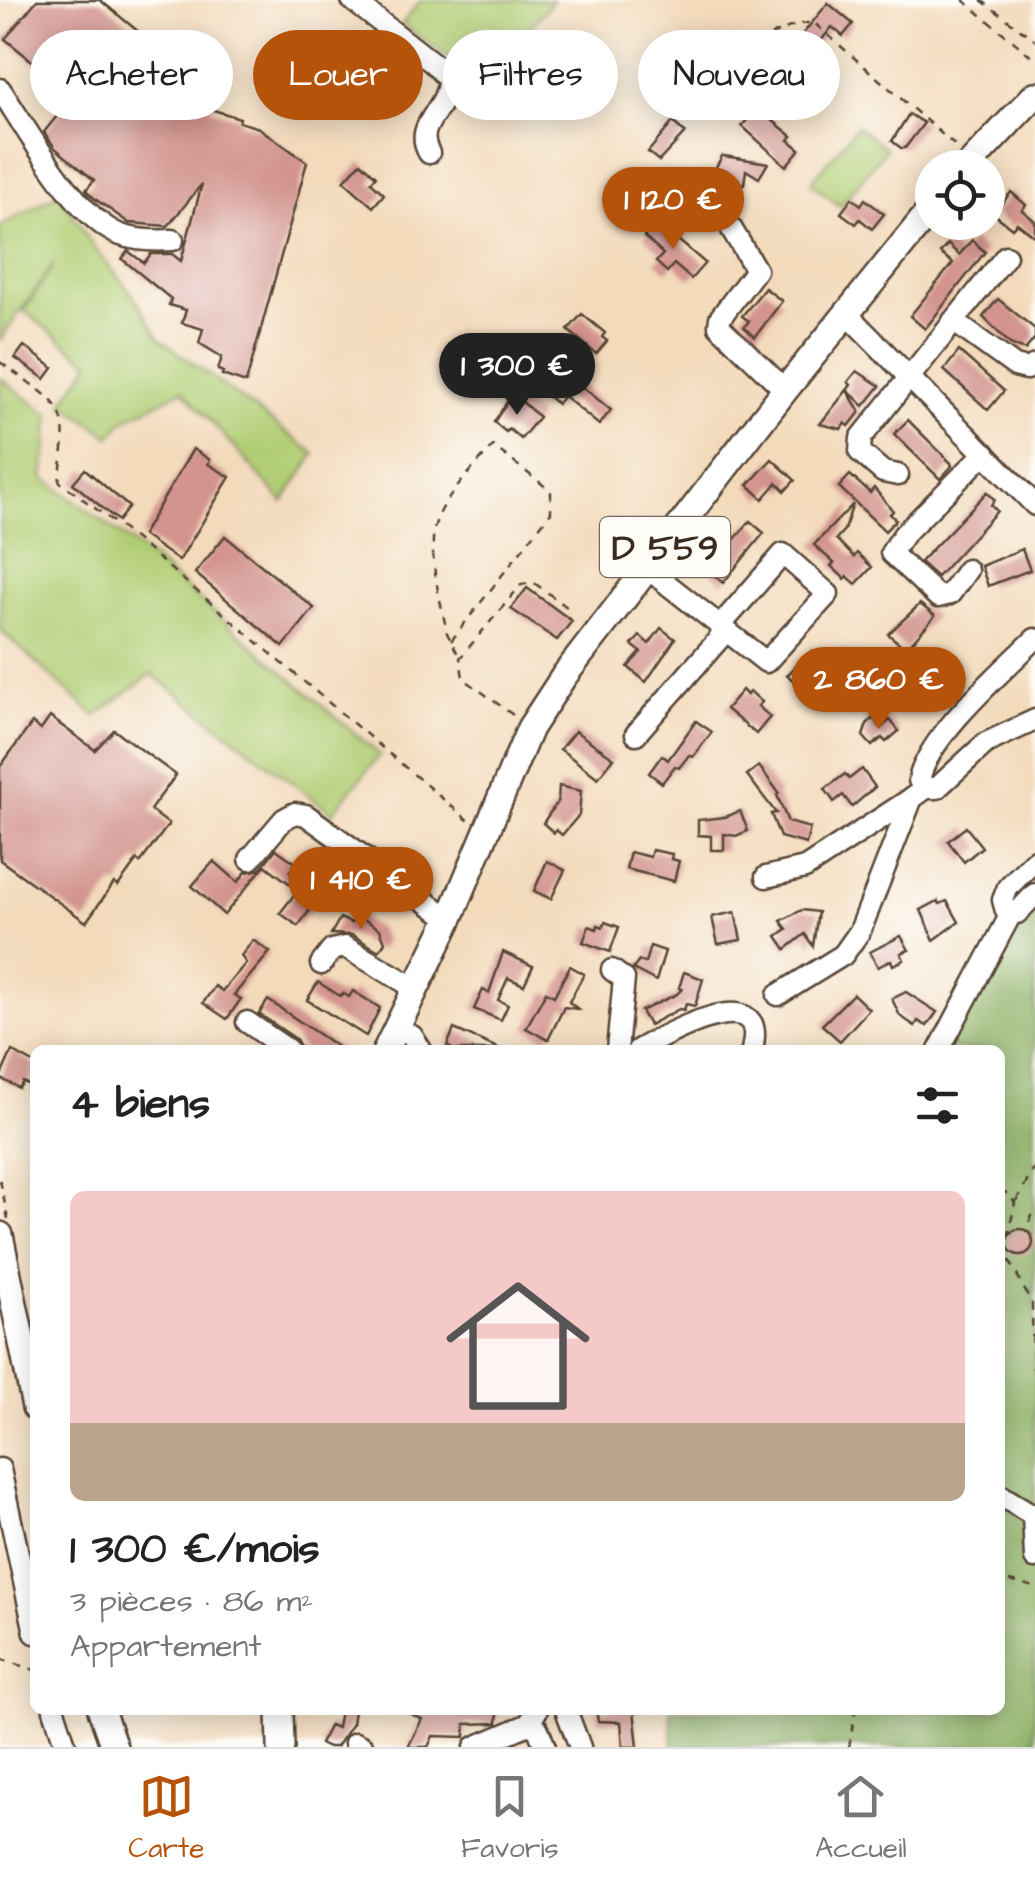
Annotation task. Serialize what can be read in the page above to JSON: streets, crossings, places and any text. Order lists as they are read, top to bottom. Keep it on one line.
{"streets":{"main road":["D 559"]},"page":{"chip":["Acheter","Louer","Filtres","Nouveau"],"price":["1 120 €","1 300 €","2 860 €","1 410 €"],"heading":"4 biens","list":[{"name":"1 300 €/mois","note":"3 pièces · 86 m² · Appartement"}],"tabs":["Carte","Favoris","Accueil"]}}
